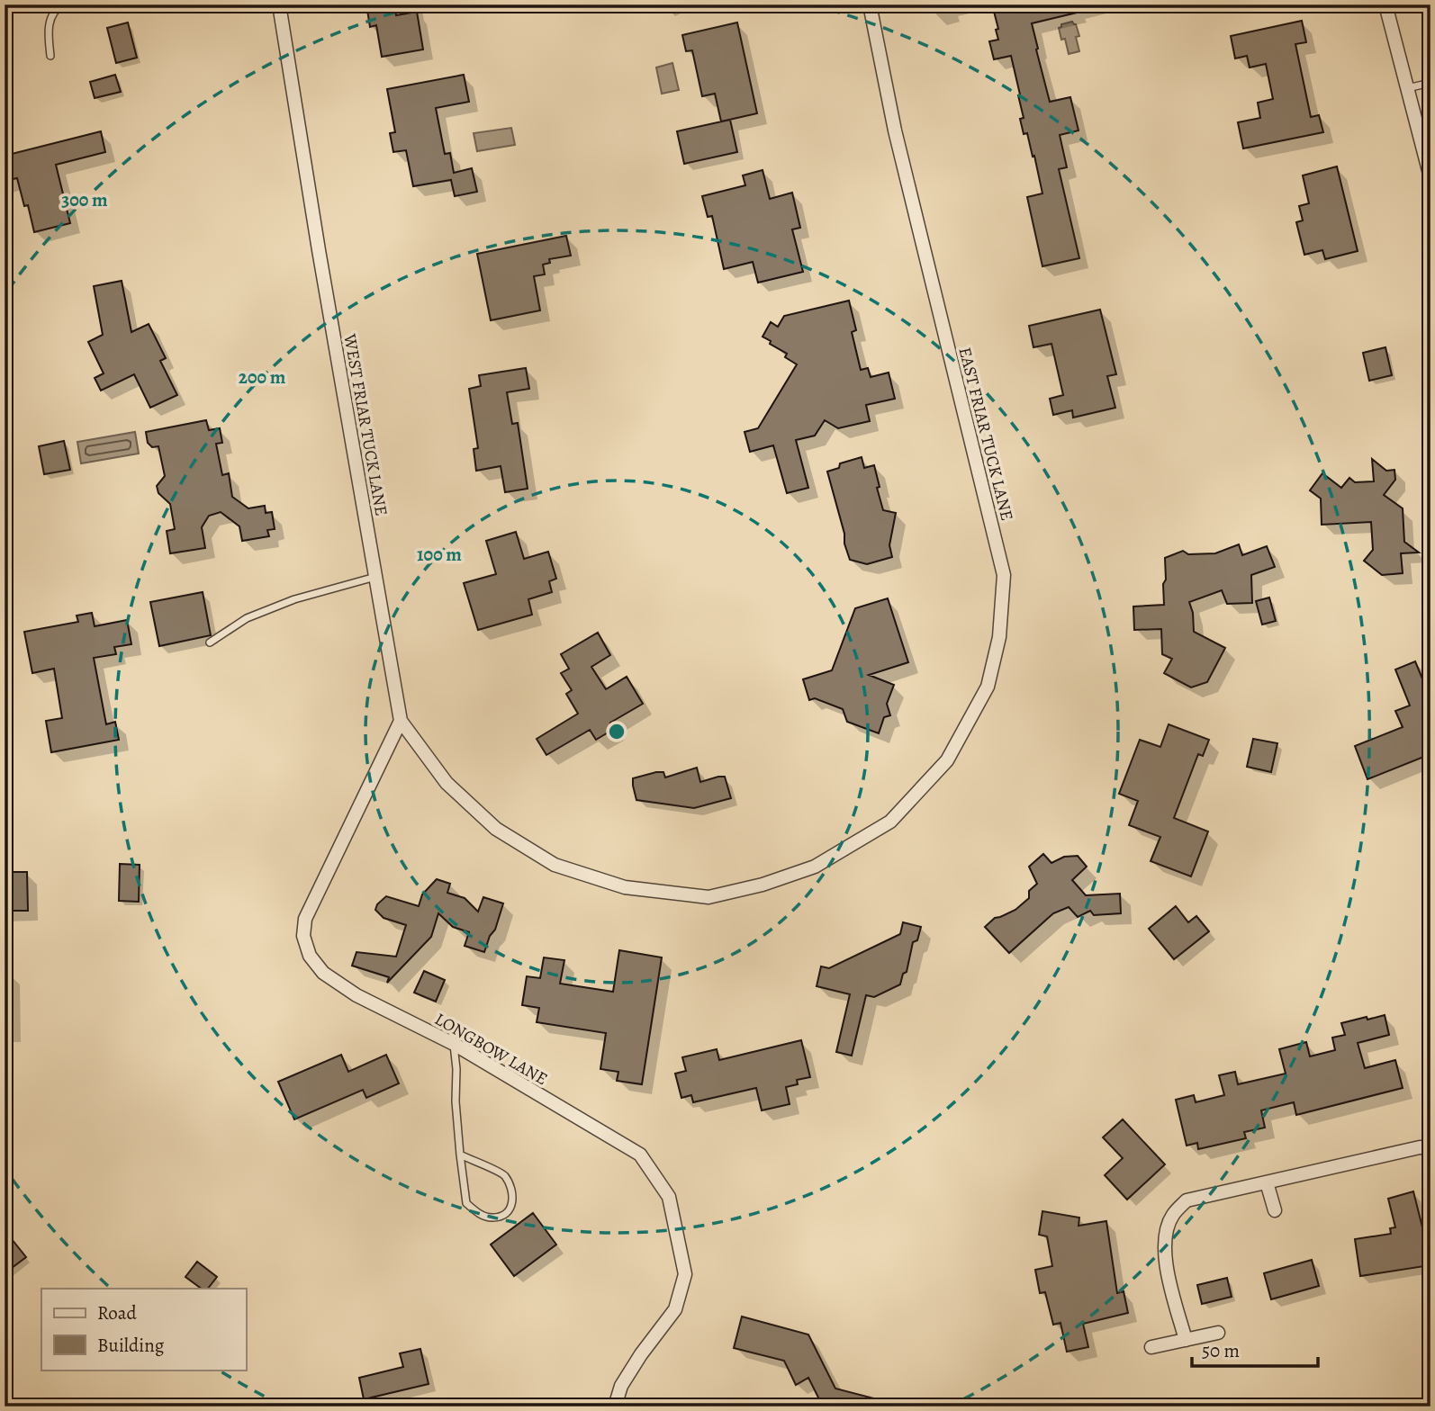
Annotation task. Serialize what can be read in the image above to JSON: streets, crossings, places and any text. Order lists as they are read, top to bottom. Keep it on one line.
{"streets":{"street":["WEST FRIAR TUCK LANE","EAST FRIAR TUCK LANE","LONGBOW LANE"]},"crossings":[["WEST FRIAR TUCK LANE","EAST FRIAR TUCK LANE"],["WEST FRIAR TUCK LANE","LONGBOW LANE"]],"legend":["Road","Building"],"scale_bar":"50 m","rings":["300 m","200 m","100 m"]}
